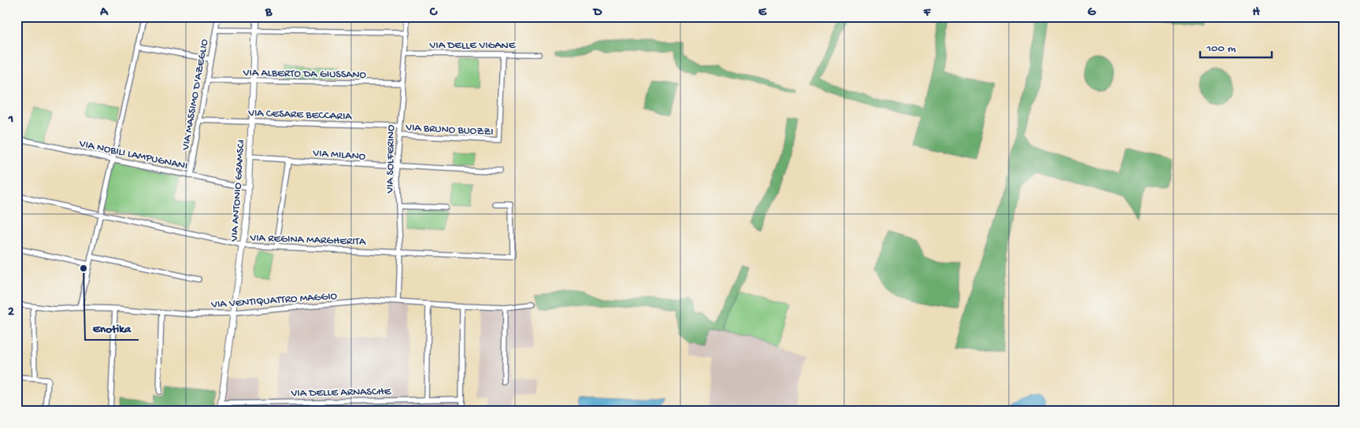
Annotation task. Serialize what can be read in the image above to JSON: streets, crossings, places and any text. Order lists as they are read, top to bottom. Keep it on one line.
{"streets":{"street":["VIA DELLE VIGANE","VIA ALBERTO DA GIUSSANO","VIA MASSIMO D'AZEGLIO","VIA CESARE BECCARIA","VIA BRUNO BUOZZI","VIA NOBILI LAMPUGNANI","VIA MILANO","VIA SOLFERINO","VIA ANTONIO GRAMSCI","VIA REGINA MARGHERITA","VIA VENTIQUATTRO MAGGIO","VIA DELLE ARNASCHE"]},"crossings":[["VIA DELLE VIGANE","VIA BRUNO BUOZZI"],["VIA DELLE VIGANE","VIA SOLFERINO"],["VIA ALBERTO DA GIUSSANO","VIA MASSIMO D'AZEGLIO"],["VIA ALBERTO DA GIUSSANO","VIA SOLFERINO"],["VIA ALBERTO DA GIUSSANO","VIA ANTONIO GRAMSCI"],["VIA MASSIMO D'AZEGLIO","VIA CESARE BECCARIA"],["VIA MASSIMO D'AZEGLIO","VIA NOBILI LAMPUGNANI"],["VIA CESARE BECCARIA","VIA SOLFERINO"],["VIA CESARE BECCARIA","VIA ANTONIO GRAMSCI"],["VIA BRUNO BUOZZI","VIA SOLFERINO"],["VIA NOBILI LAMPUGNANI","VIA ANTONIO GRAMSCI"],["VIA MILANO","VIA SOLFERINO"],["VIA MILANO","VIA ANTONIO GRAMSCI"],["VIA SOLFERINO","VIA REGINA MARGHERITA"],["VIA SOLFERINO","VIA VENTIQUATTRO MAGGIO"],["VIA ANTONIO GRAMSCI","VIA REGINA MARGHERITA"],["VIA ANTONIO GRAMSCI","VIA VENTIQUATTRO MAGGIO"],["VIA ANTONIO GRAMSCI","VIA DELLE ARNASCHE"]],"places":["Enotika"],"scale_bar":"100 m","grid":{"columns":["A","B","C","D","E","F","G","H"],"rows":["1","2"]}}
